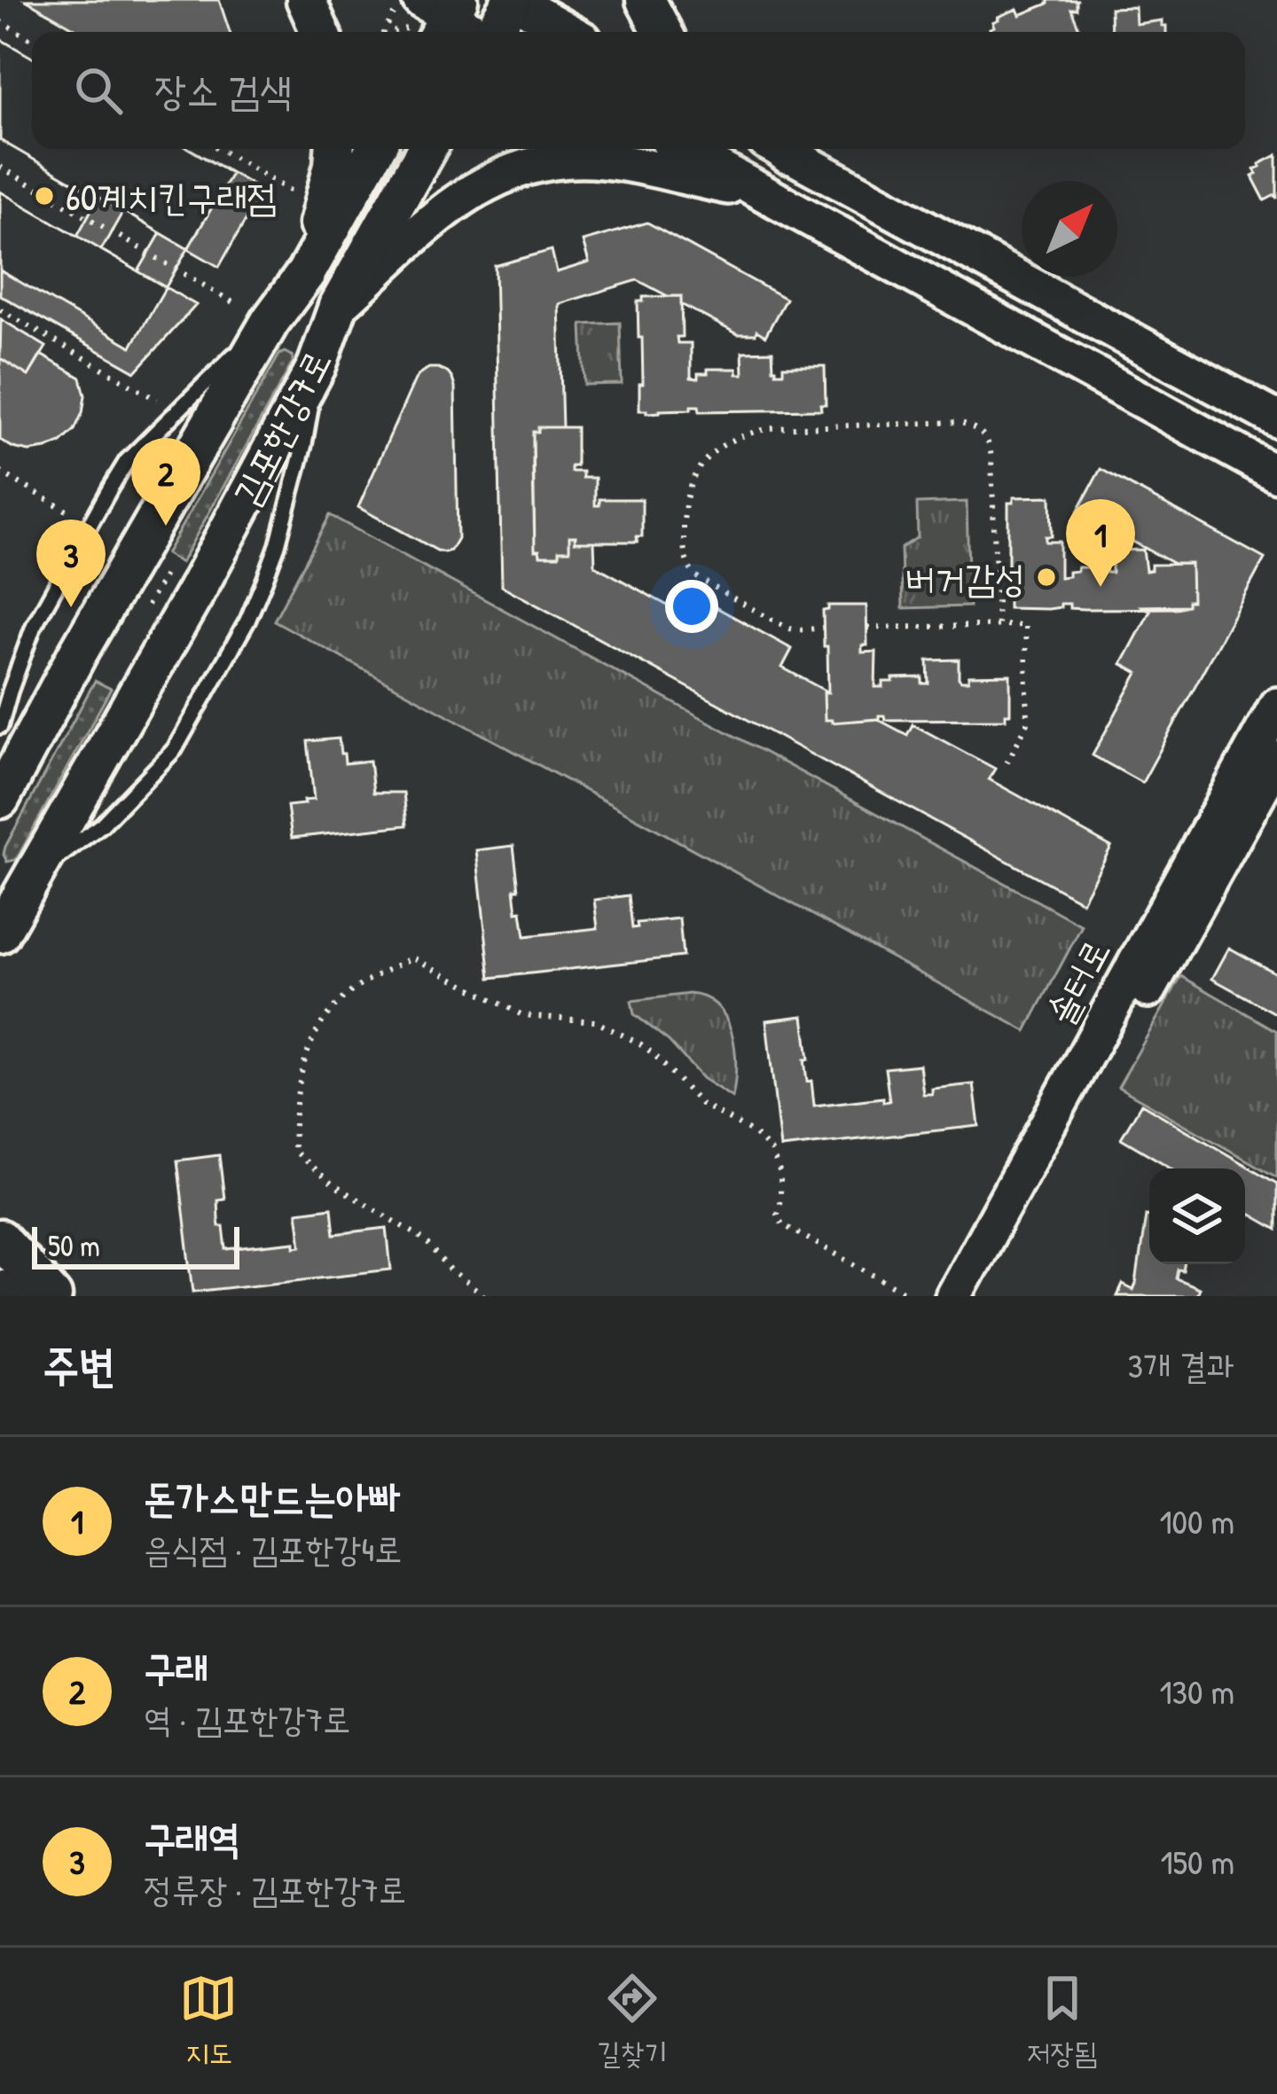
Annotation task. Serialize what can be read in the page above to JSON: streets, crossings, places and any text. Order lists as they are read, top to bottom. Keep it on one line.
{"streets":{"main road":["김포한강7로"],"street":["솔터로"]},"places":["60계치킨구래점","버거감성"],"scale_bar":"50 m","north":"top right","page":{"search":"장소 검색","pins":["2","1","3"],"scale":"50 m","heading":["주변","3개 결과"],"list":[{"mark":"1","name":"돈가스만드는아빠","note":"음식점 · 김포한강4로","value":"100 m"},{"mark":"2","name":"구래","note":"역 · 김포한강7로","value":"130 m"},{"mark":"3","name":"구래역","note":"정류장 · 김포한강7로","value":"150 m"}],"nav":["지도","길찾기","저장됨"]}}
